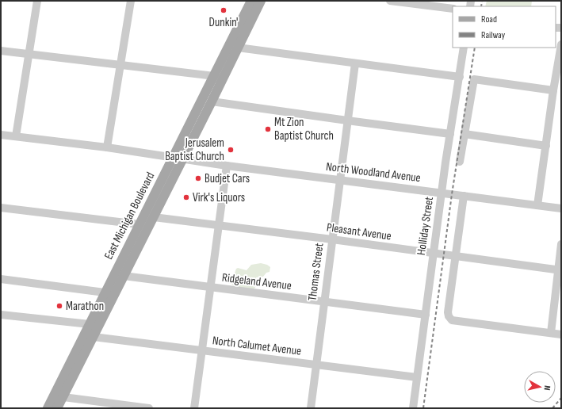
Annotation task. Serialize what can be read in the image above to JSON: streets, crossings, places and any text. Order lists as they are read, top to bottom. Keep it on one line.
{"streets":{"main road":["East Michigan Boulevard"],"street":["North Woodland Avenue","Holliday Street","Pleasant Avenue","Thomas Street","Ridgeland Avenue","North Calumet Avenue"]},"crossings":[["North Woodland Avenue","East Michigan Boulevard"],["North Woodland Avenue","Holliday Street"],["North Woodland Avenue","Thomas Street"],["East Michigan Boulevard","Pleasant Avenue"],["East Michigan Boulevard","Ridgeland Avenue"],["East Michigan Boulevard","North Calumet Avenue"],["Holliday Street","Pleasant Avenue"],["Holliday Street","Ridgeland Avenue"],["Holliday Street","North Calumet Avenue"],["Pleasant Avenue","Thomas Street"],["Thomas Street","Ridgeland Avenue"],["Thomas Street","North Calumet Avenue"]],"places":["Dunkin'","Mt Zion Baptist Church","Jerusalem Baptist Church","Budjet Cars","Virk's Liquors","Marathon"],"legend":["Road","Railway"],"north":"right"}
